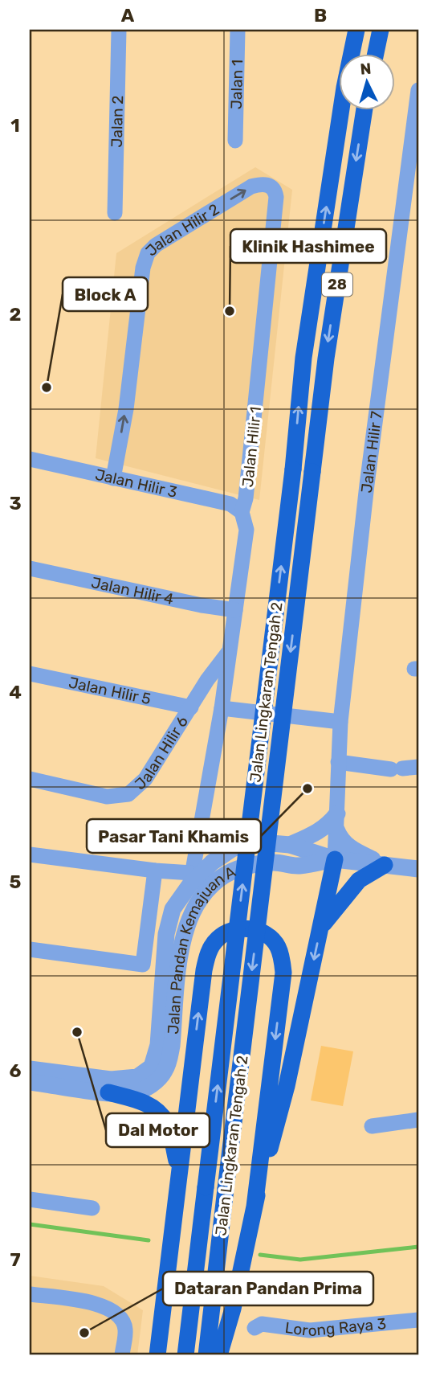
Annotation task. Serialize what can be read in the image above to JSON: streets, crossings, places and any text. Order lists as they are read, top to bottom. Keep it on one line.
{"streets":{"highway":["28","Jalan Lingkaran Tengah 2"],"street":["Jalan 1","Jalan 2","Jalan Hilir 2","Jalan Hilir 1","Jalan Hilir 7","Jalan Hilir 3","Jalan Hilir 4","Jalan Hilir 5","Jalan Hilir 6","Jalan Pandan Kemajuan A","Lorong Raya 3"]},"crossings":[["Jalan Hilir 2","Jalan Hilir 1"],["Jalan Hilir 2","Jalan Hilir 3"],["Jalan Hilir 1","Jalan Hilir 3"],["Jalan Hilir 1","Jalan Hilir 4"],["Jalan Hilir 1","Jalan Hilir 6"],["Jalan Hilir 1","Jalan Pandan Kemajuan A"],["Jalan Hilir 7","Jalan Pandan Kemajuan A"],["Jalan Hilir 5","Jalan Hilir 6"]],"one_way":["Jalan Hilir 2"],"places":["Klinik Hashimee","Block A","Pasar Tani Khamis","Dal Motor","Dataran Pandan Prima"],"north":"top","grid":{"columns":["A","B"],"rows":["1","2","3","4","5","6","7"]}}
